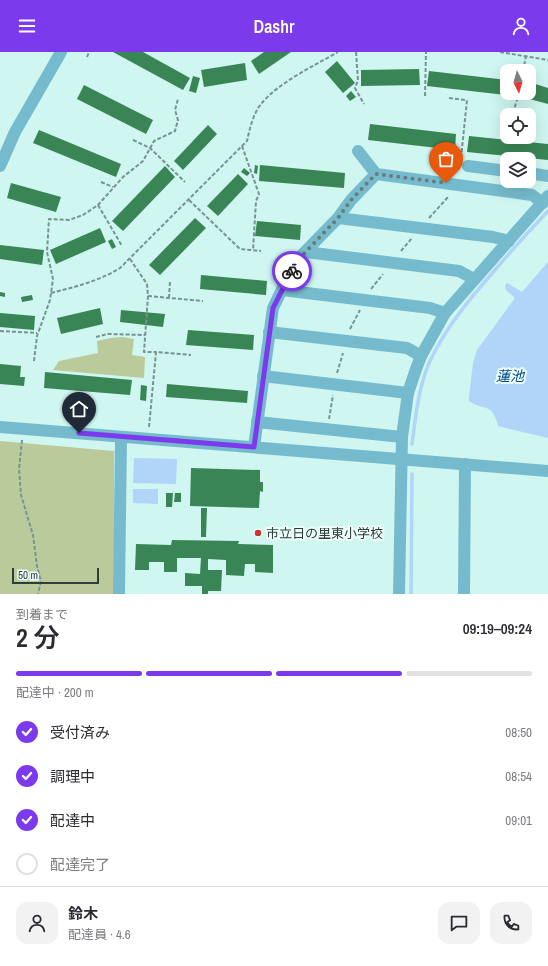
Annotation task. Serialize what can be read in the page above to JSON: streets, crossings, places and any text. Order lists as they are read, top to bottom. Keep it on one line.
{"water":["蓮池"],"places":["市立日の里東小学校"],"scale_bar":"50 m","north":"bottom","page":{"header":"Dashr","scale":"50 m","heading":["2 分","到着まで","09:19–09:24"],"panel":["鈴木","配達員 · 4.6"],"bar":"配達中 · 200 m","list":[["受付済み","08:50"],["調理中","08:54"],["配達中","09:01"],"配達完了"]}}
